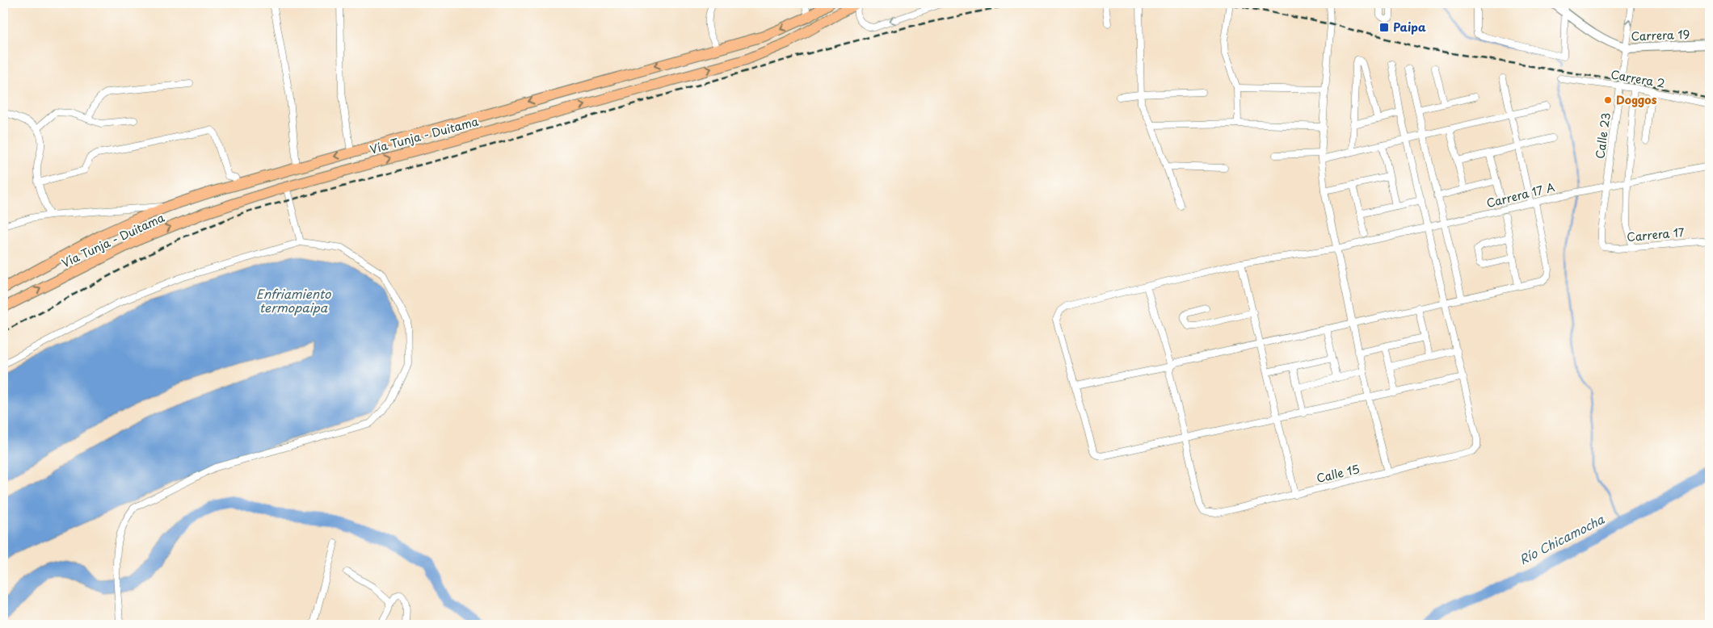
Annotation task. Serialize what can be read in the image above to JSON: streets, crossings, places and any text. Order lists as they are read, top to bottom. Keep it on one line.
{"streets":{"highway":["Vía Tunja - Duitama"],"street":["Carrera 19","Carrera 2","Calle 23","Carrera 17 A","Carrera 17","Calle 15"]},"crossings":[["Carrera 19","Calle 23"],["Carrera 2","Calle 23"],["Calle 23","Carrera 17 A"],["Calle 23","Carrera 17"],["Carrera 17 A","Calle 15"]],"water":["Enfriamiento termopaipa","Río Chicamocha"],"places":{"transit":["Paipa"],"other":["Doggos"]}}
